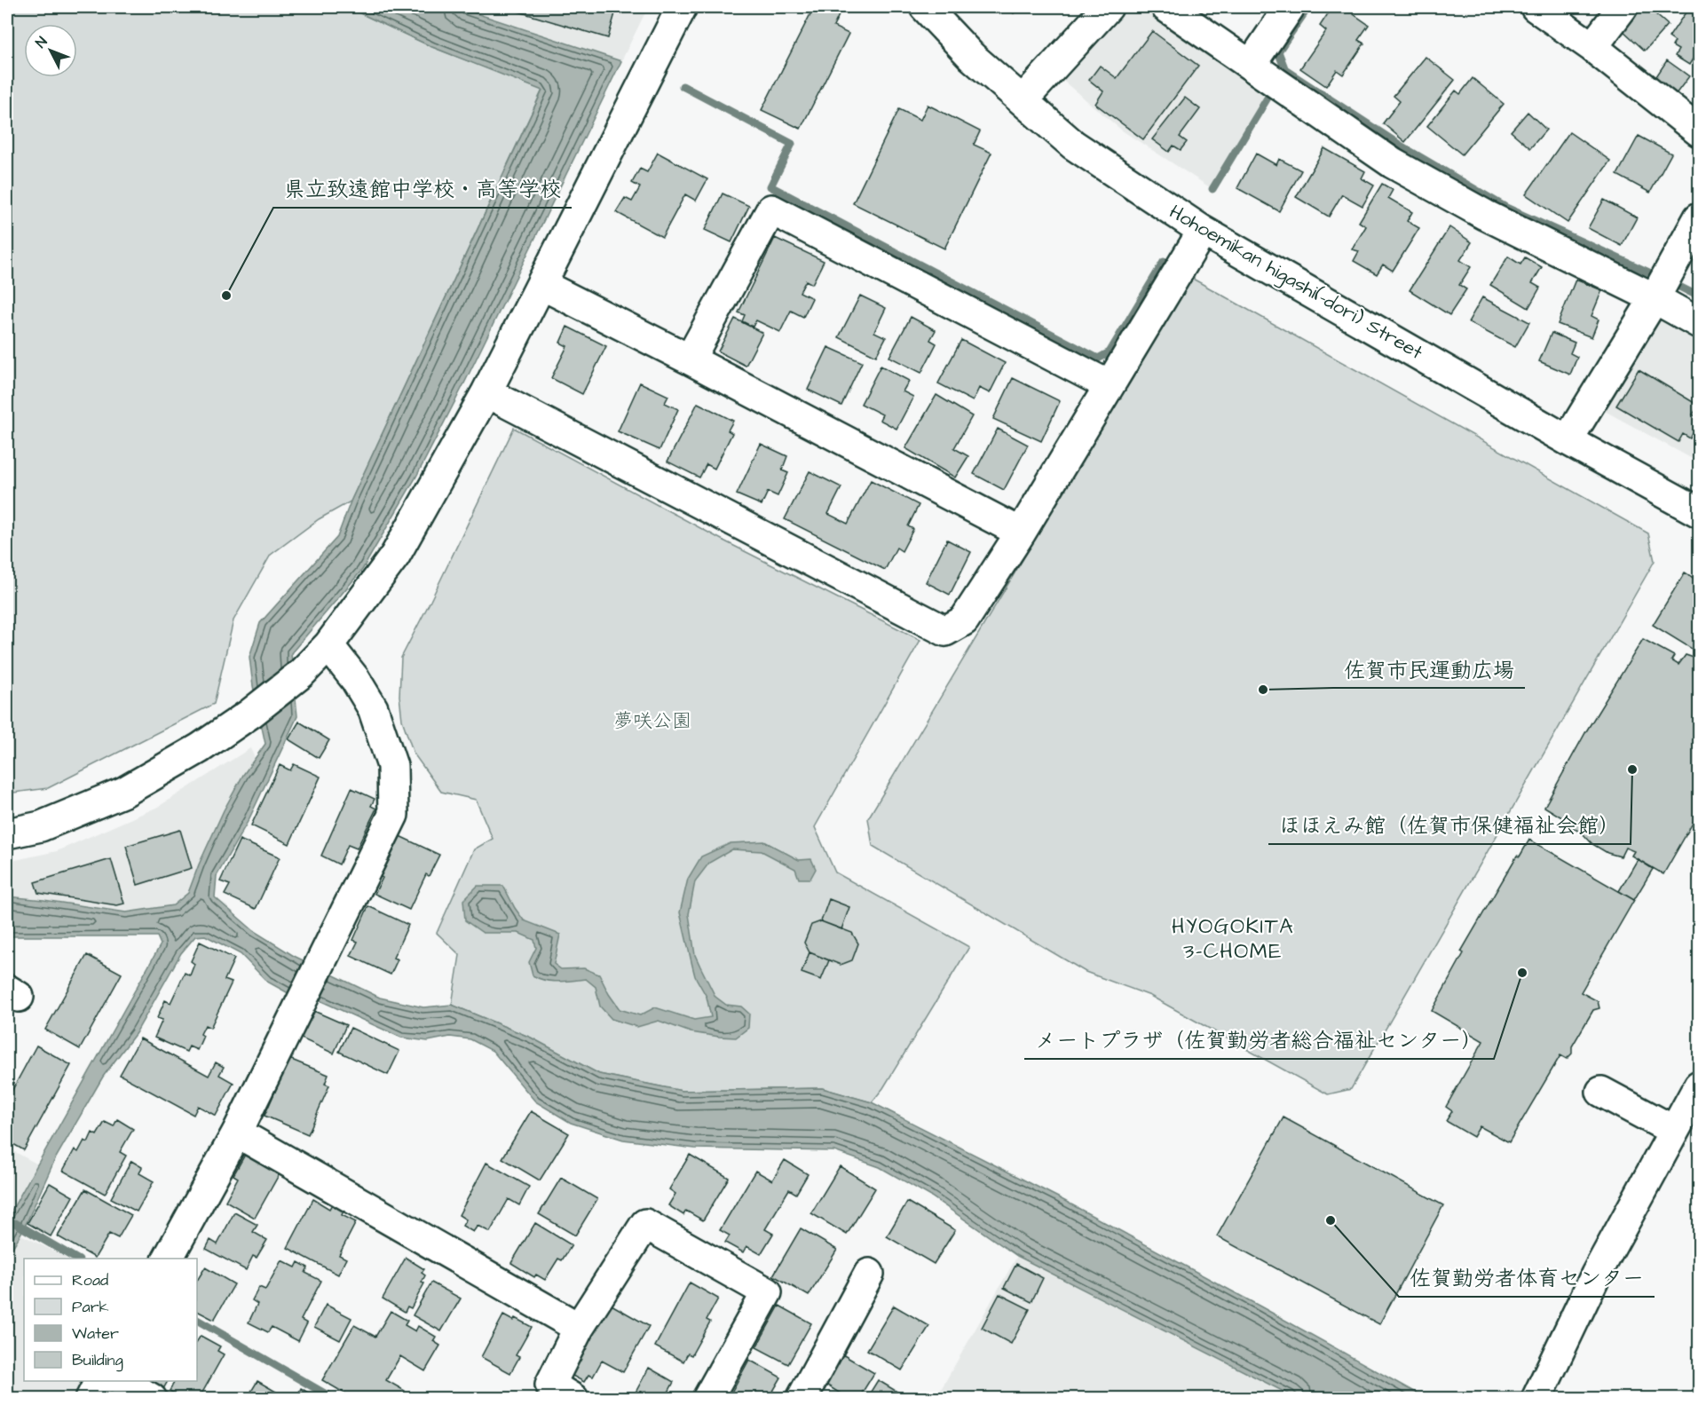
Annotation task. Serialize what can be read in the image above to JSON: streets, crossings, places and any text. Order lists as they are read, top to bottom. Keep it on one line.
{"streets":{"street":["Hohoemikan higashi(-dori) Street"]},"districts":["HYOGOKITA 3-CHOME"],"parks":["夢咲公園"],"places":["県立致遠館中学校・高等学校","佐賀市民運動広場","ほほえみ館（佐賀市保健福祉会館）","メートプラザ（佐賀勤労者総合福祉センター）","佐賀勤労者体育センター"],"legend":["Road","Park","Water","Building"],"north":"top left"}
